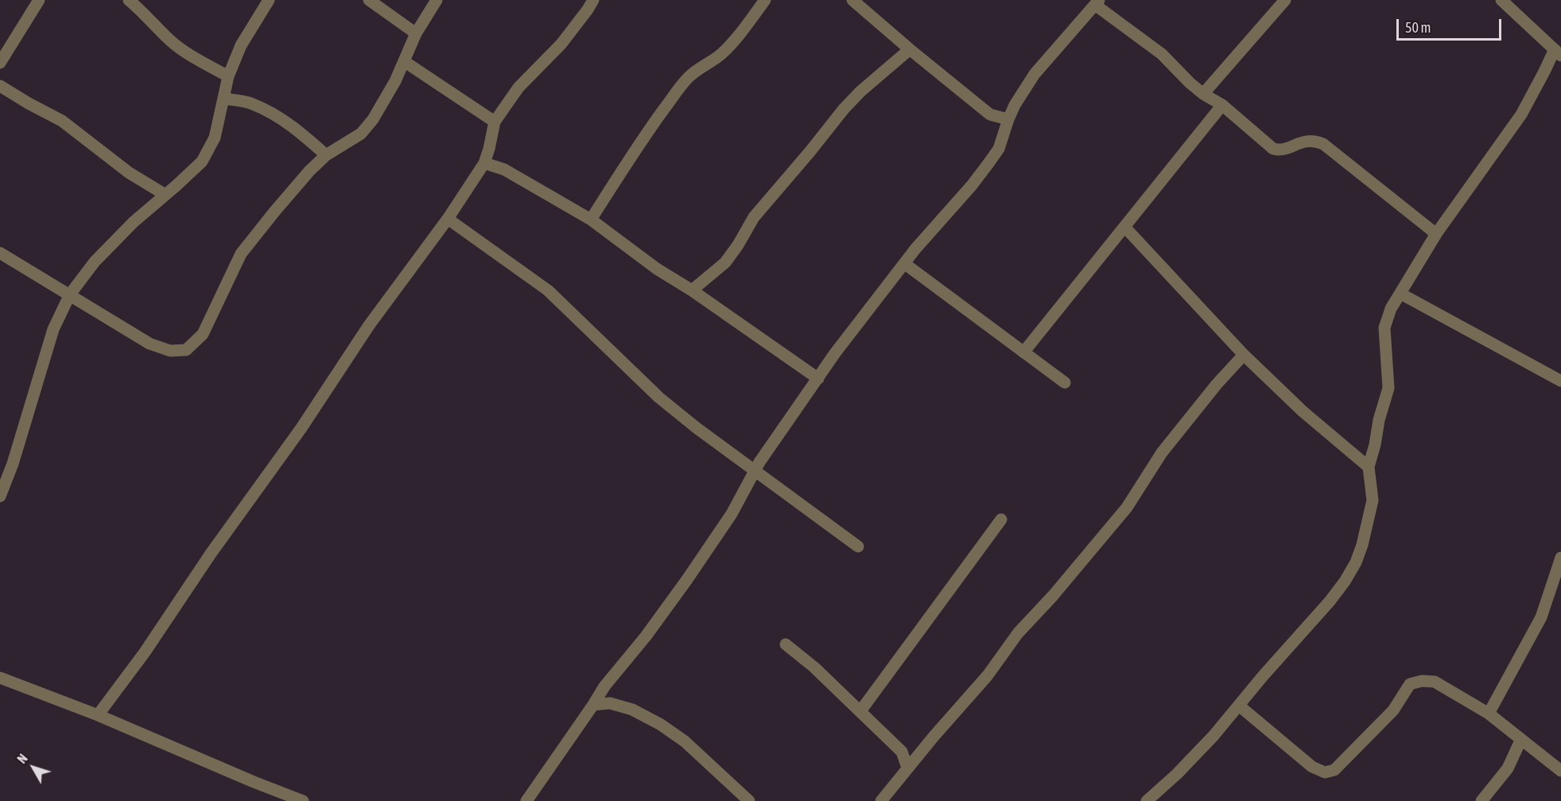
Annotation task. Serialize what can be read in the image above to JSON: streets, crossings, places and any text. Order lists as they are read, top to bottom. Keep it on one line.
{"scale_bar":"50 m","north":"top left"}
